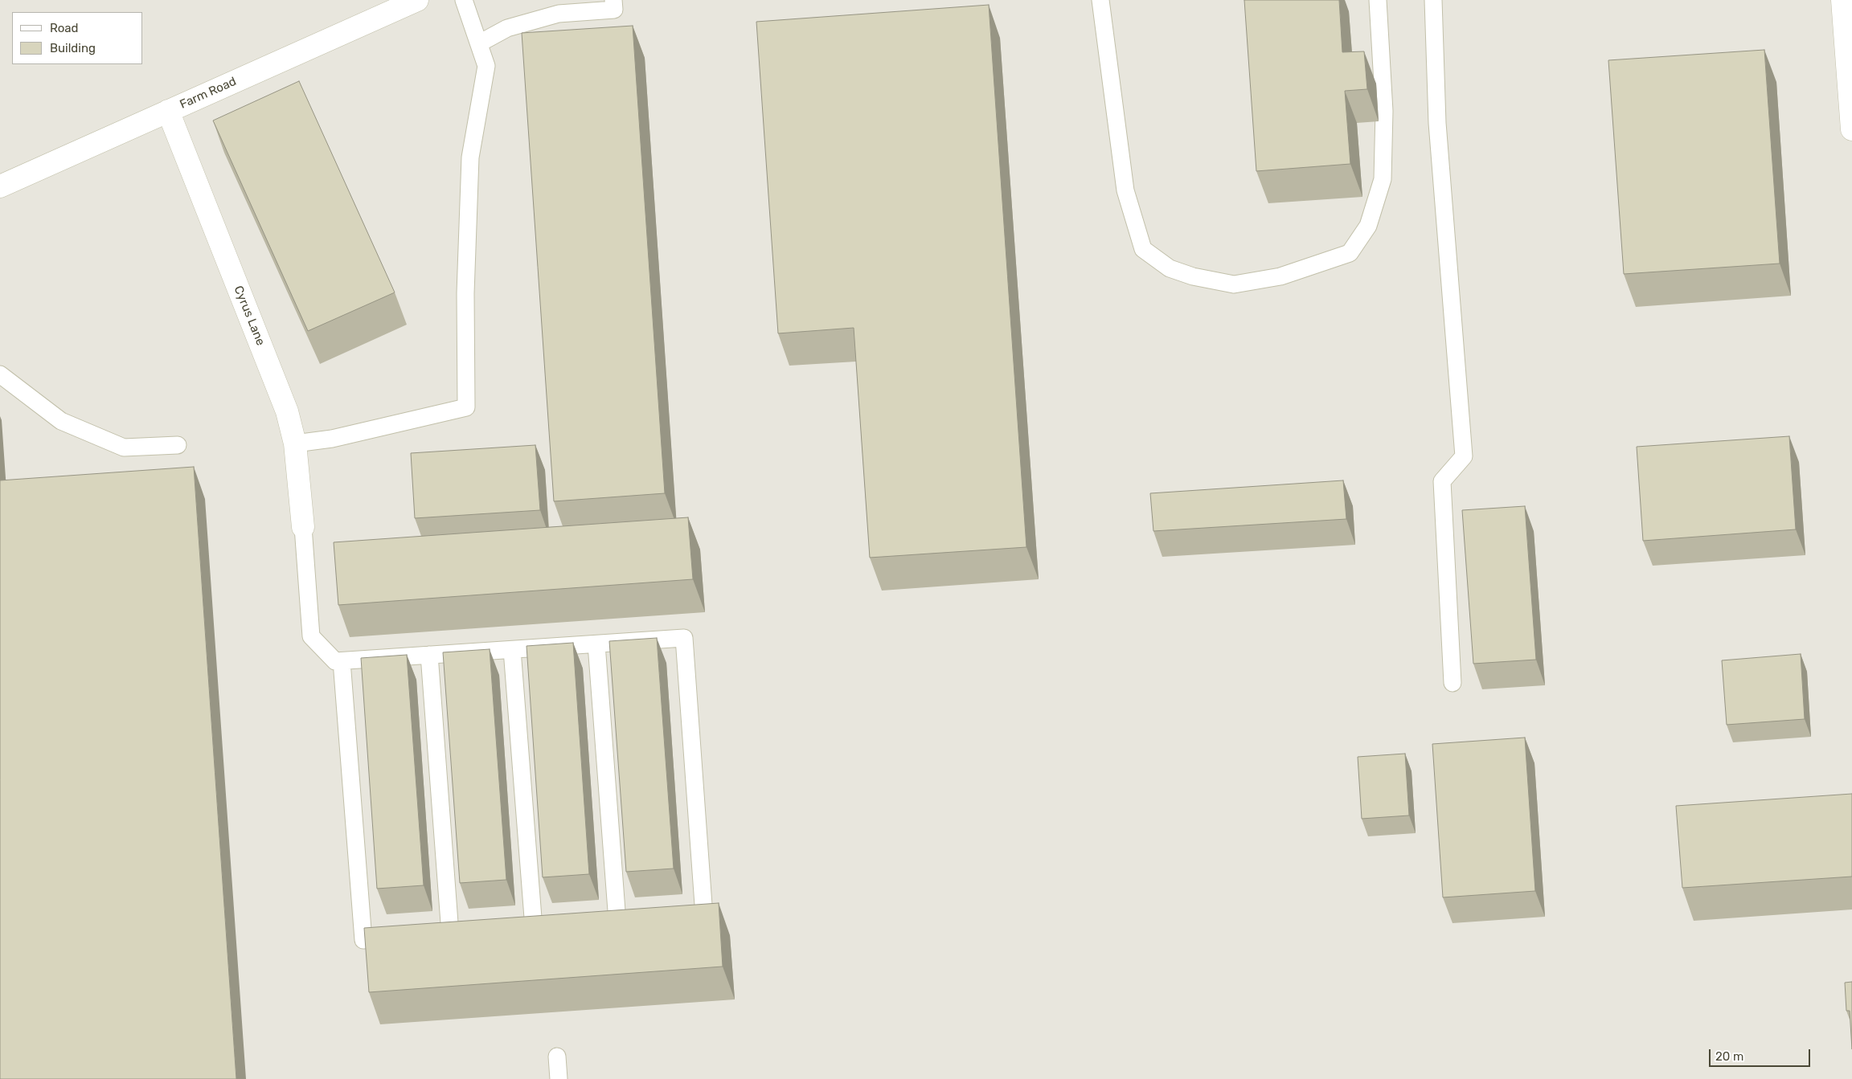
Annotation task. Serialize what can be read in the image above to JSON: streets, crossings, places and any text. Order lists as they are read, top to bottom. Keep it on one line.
{"streets":{"street":["Farm Road","Cyrus Lane"]},"crossings":[["Farm Road","Cyrus Lane"]],"legend":["Road","Building"],"scale_bar":"20 m"}
